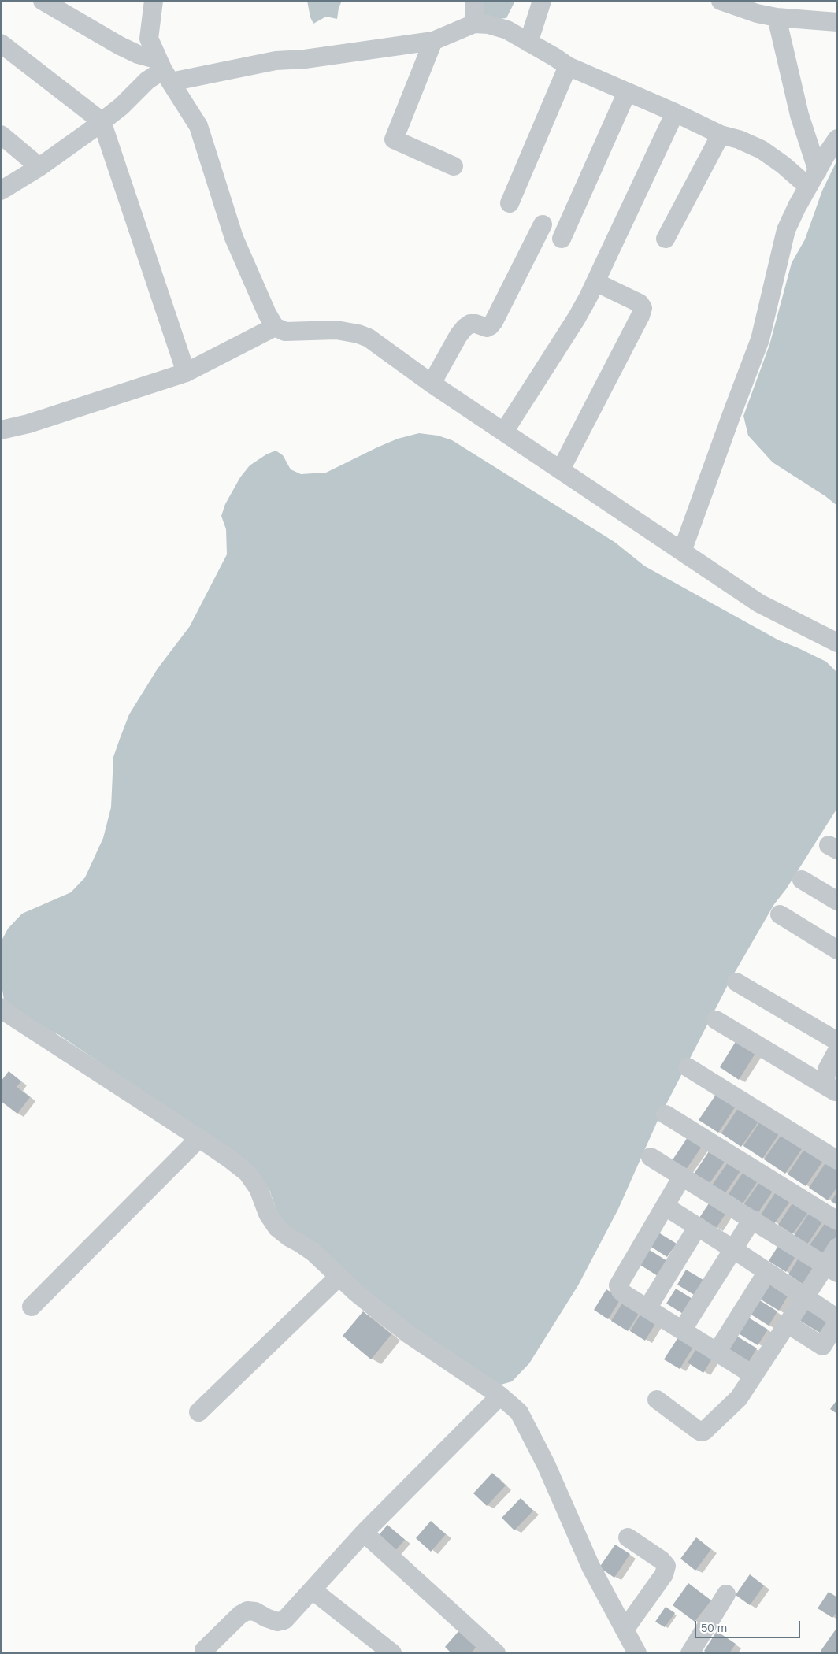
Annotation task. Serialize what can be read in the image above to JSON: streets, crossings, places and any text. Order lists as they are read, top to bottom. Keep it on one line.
{"scale_bar":"50 m"}
